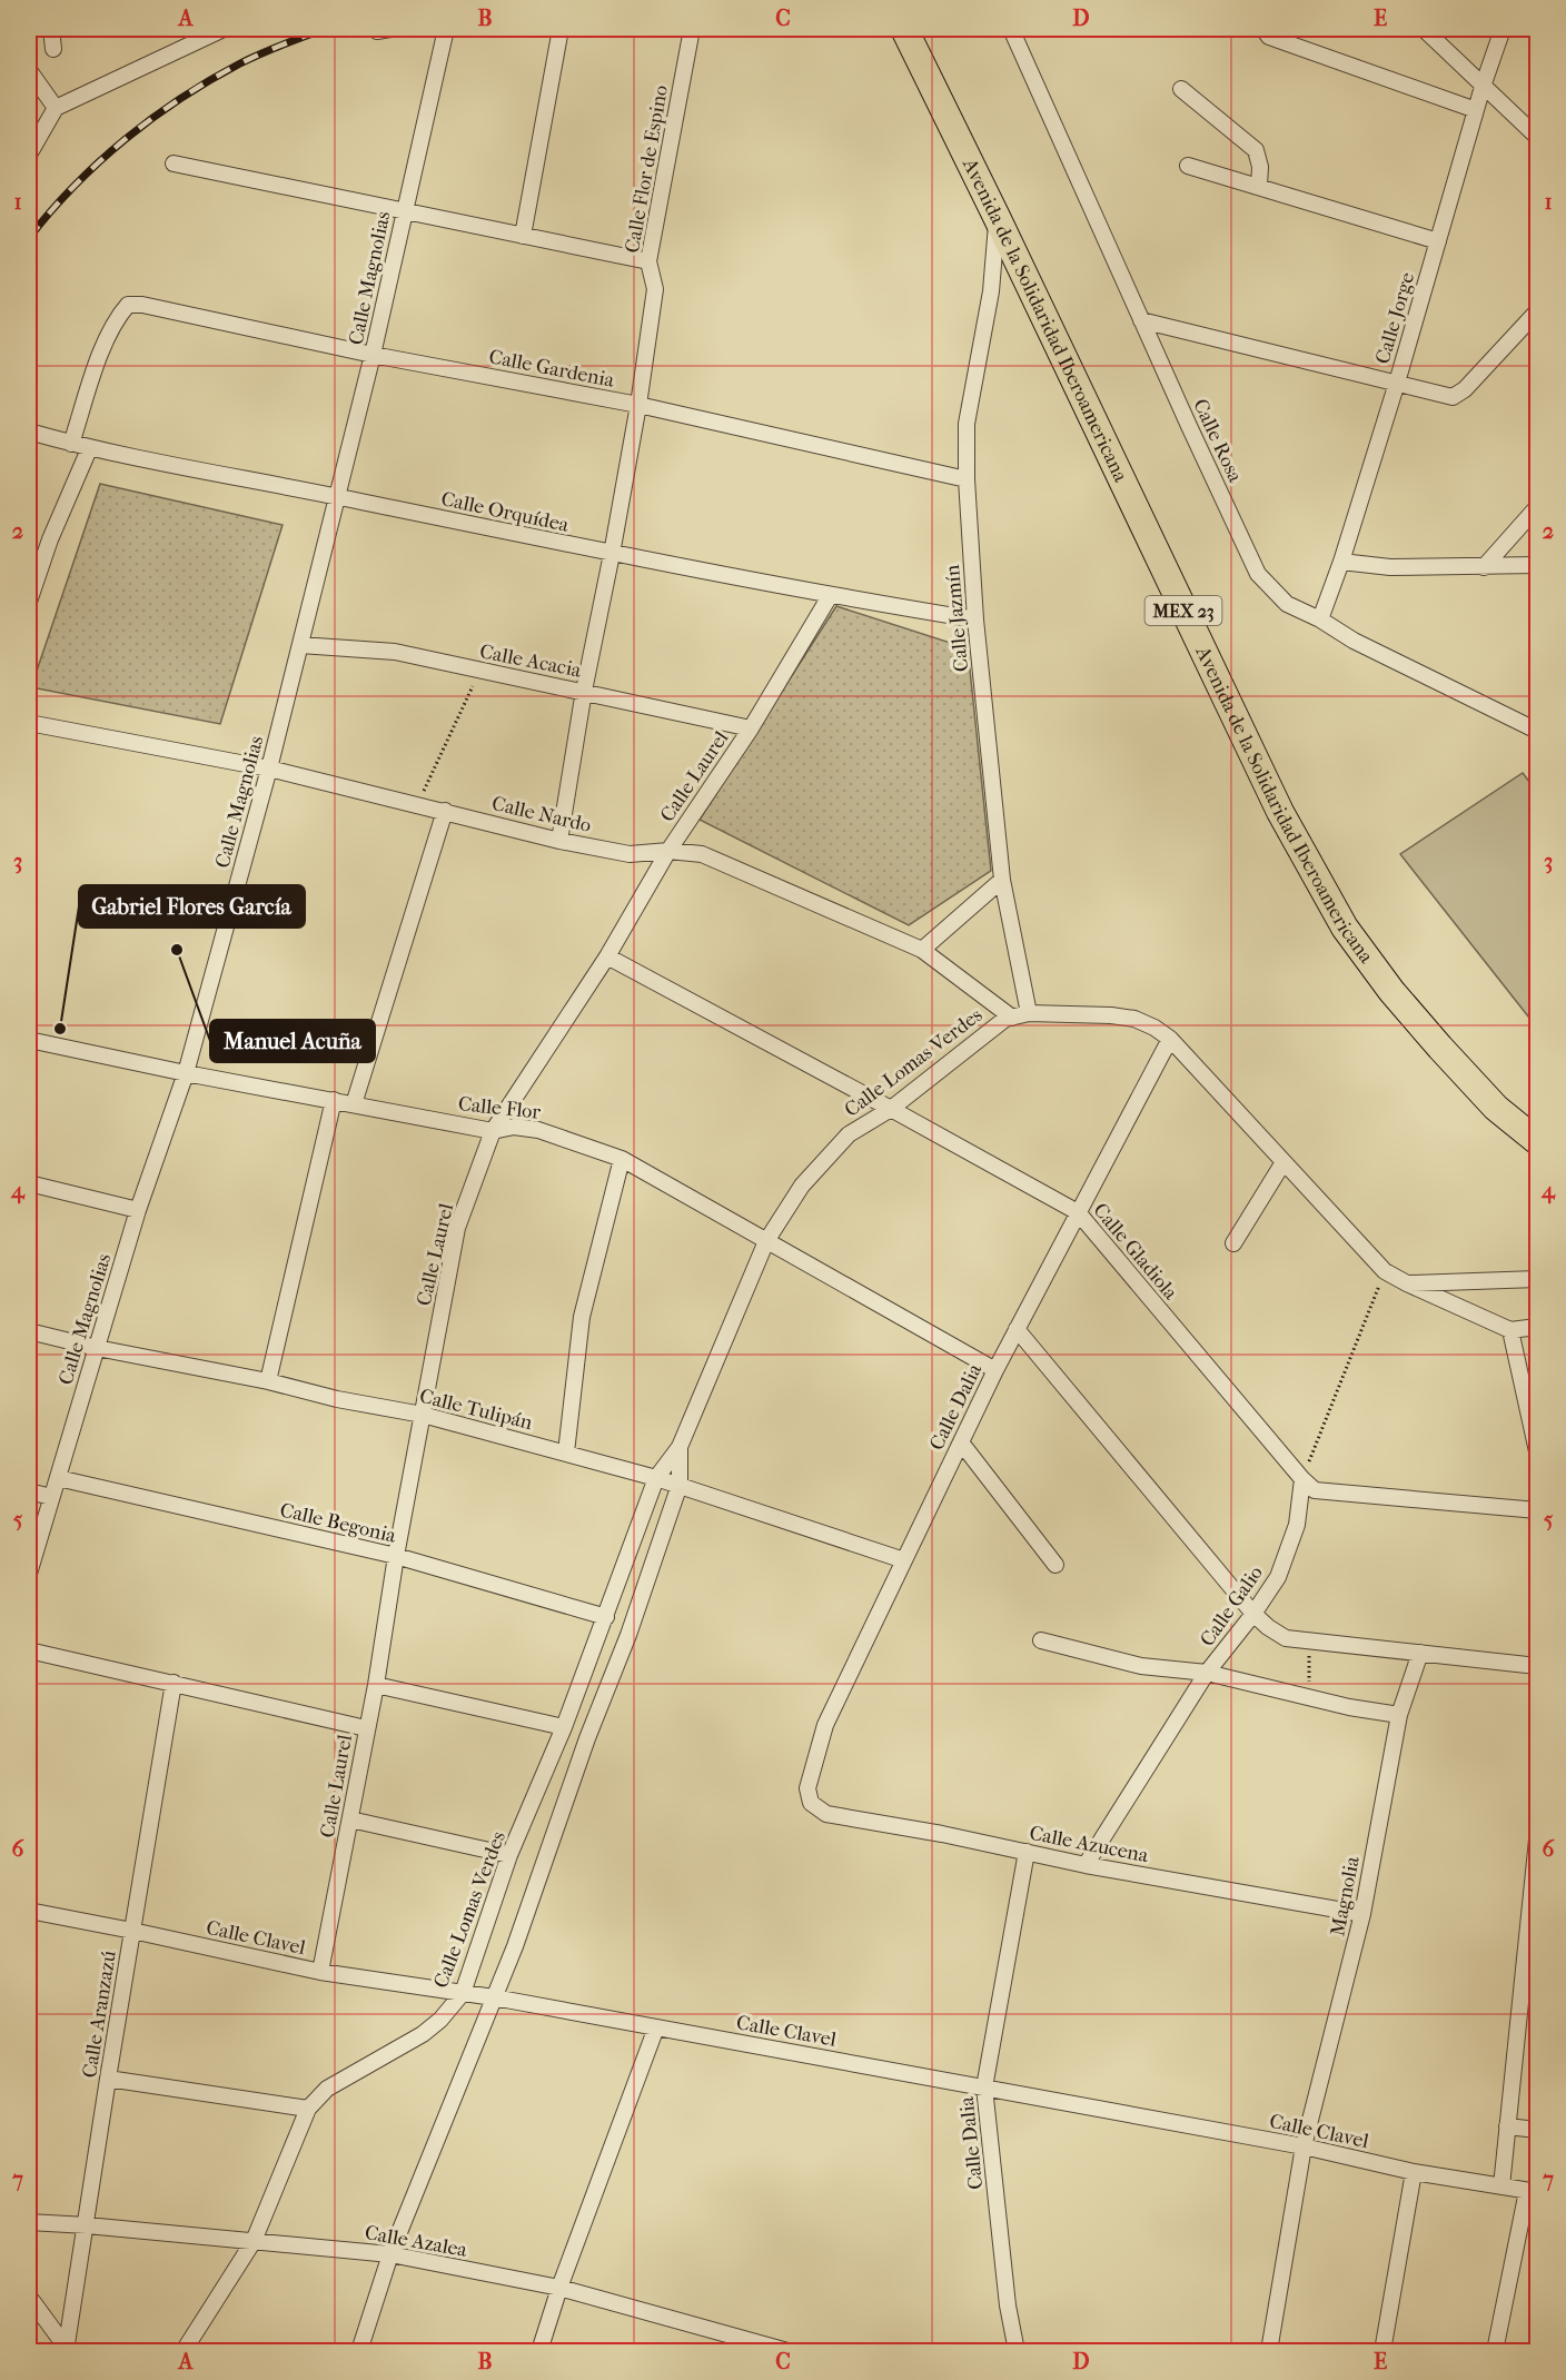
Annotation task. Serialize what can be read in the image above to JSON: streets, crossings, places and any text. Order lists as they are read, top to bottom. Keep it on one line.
{"streets":{"highway":["Avenida de la Solidaridad Iberoamericana","MEX 23"],"street":["Calle Flor de Espino","Calle Magnolias","Calle Jorge","Calle Gardenia","Calle Rosa","Calle Orquídea","Calle Jazmín","Calle Acacia","Calle Laurel","Calle Nardo","Calle Lomas Verdes","Calle Flor","Calle Gladiola","Calle Dalia","Calle Tulipán","Calle Begonia","Calle Galio","Calle Azucena","Magnolia","Calle Clavel","Calle Aranzazú","Calle Azalea"]},"crossings":[["Calle Flor de Espino","Calle Gardenia"],["Calle Flor de Espino","Calle Orquídea"],["Calle Flor de Espino","Calle Acacia"],["Calle Flor de Espino","Calle Nardo"],["Calle Magnolias","Calle Gardenia"],["Calle Magnolias","Calle Orquídea"],["Calle Magnolias","Calle Acacia"],["Calle Magnolias","Calle Nardo"],["Calle Magnolias","Calle Flor"],["Calle Magnolias","Calle Tulipán"],["Calle Magnolias","Calle Begonia"],["Calle Jorge","Calle Rosa"],["Avenida de la Solidaridad Iberoamericana","Calle Jazmín"],["Calle Gardenia","Calle Orquídea"],["Calle Gardenia","Calle Jazmín"],["Calle Orquídea","Calle Jazmín"],["Calle Orquídea","Calle Laurel"],["Calle Jazmín","Calle Lomas Verdes"],["Calle Acacia","Calle Laurel"],["Calle Laurel","Calle Nardo"],["Calle Laurel","Calle Flor"],["Calle Laurel","Calle Gladiola"],["Calle Laurel","Calle Tulipán"],["Calle Laurel","Calle Begonia"],["Calle Laurel","Calle Clavel"],["Calle Nardo","Calle Lomas Verdes"],["Calle Lomas Verdes","Calle Flor"],["Calle Lomas Verdes","Calle Gladiola"],["Calle Lomas Verdes","Calle Dalia"],["Calle Lomas Verdes","Calle Tulipán"],["Calle Lomas Verdes","Calle Begonia"],["Calle Lomas Verdes","Calle Clavel"],["Calle Lomas Verdes","Calle Azalea"],["Calle Flor","Calle Dalia"],["Calle Gladiola","Calle Dalia"],["Calle Gladiola","Calle Galio"],["Calle Dalia","Calle Tulipán"],["Calle Dalia","Calle Azucena"],["Calle Dalia","Calle Clavel"],["Calle Galio","Calle Azucena"],["Calle Azucena","Magnolia"],["Magnolia","Calle Clavel"],["Calle Clavel","Calle Aranzazú"],["Calle Aranzazú","Calle Azalea"]],"places":["Manuel Acuña","Gabriel Flores García"],"grid":{"columns":["A","B","C","D","E"],"rows":["1","2","3","4","5","6","7"]}}
